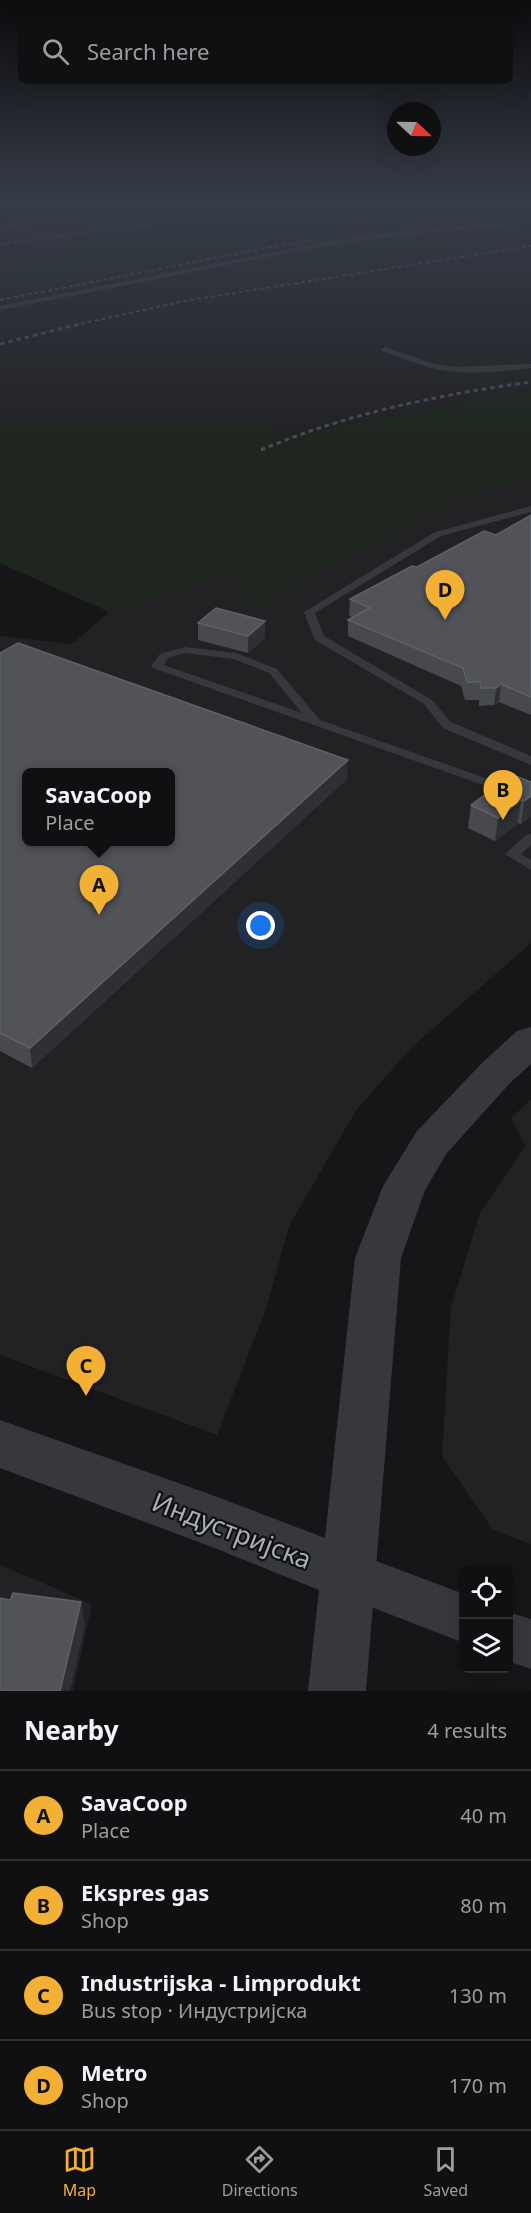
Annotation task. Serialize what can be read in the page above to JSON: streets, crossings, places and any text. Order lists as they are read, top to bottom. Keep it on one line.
{"streets":{"street":["Индустријска"]},"north":"right","page":{"search":"Search here","pins":["D","B","A","C"],"popup":["SavaCoop","Place"],"heading":["Nearby","4 results"],"list":[{"mark":"A","name":"SavaCoop","note":"Place","value":"40 m"},{"mark":"B","name":"Ekspres gas","note":"Shop","value":"80 m"},{"mark":"C","name":"Industrijska - Limprodukt","note":"Bus stop · Индустријска","value":"130 m"},{"mark":"D","name":"Metro","note":"Shop","value":"170 m"}],"nav":["Map","Directions","Saved"]}}
